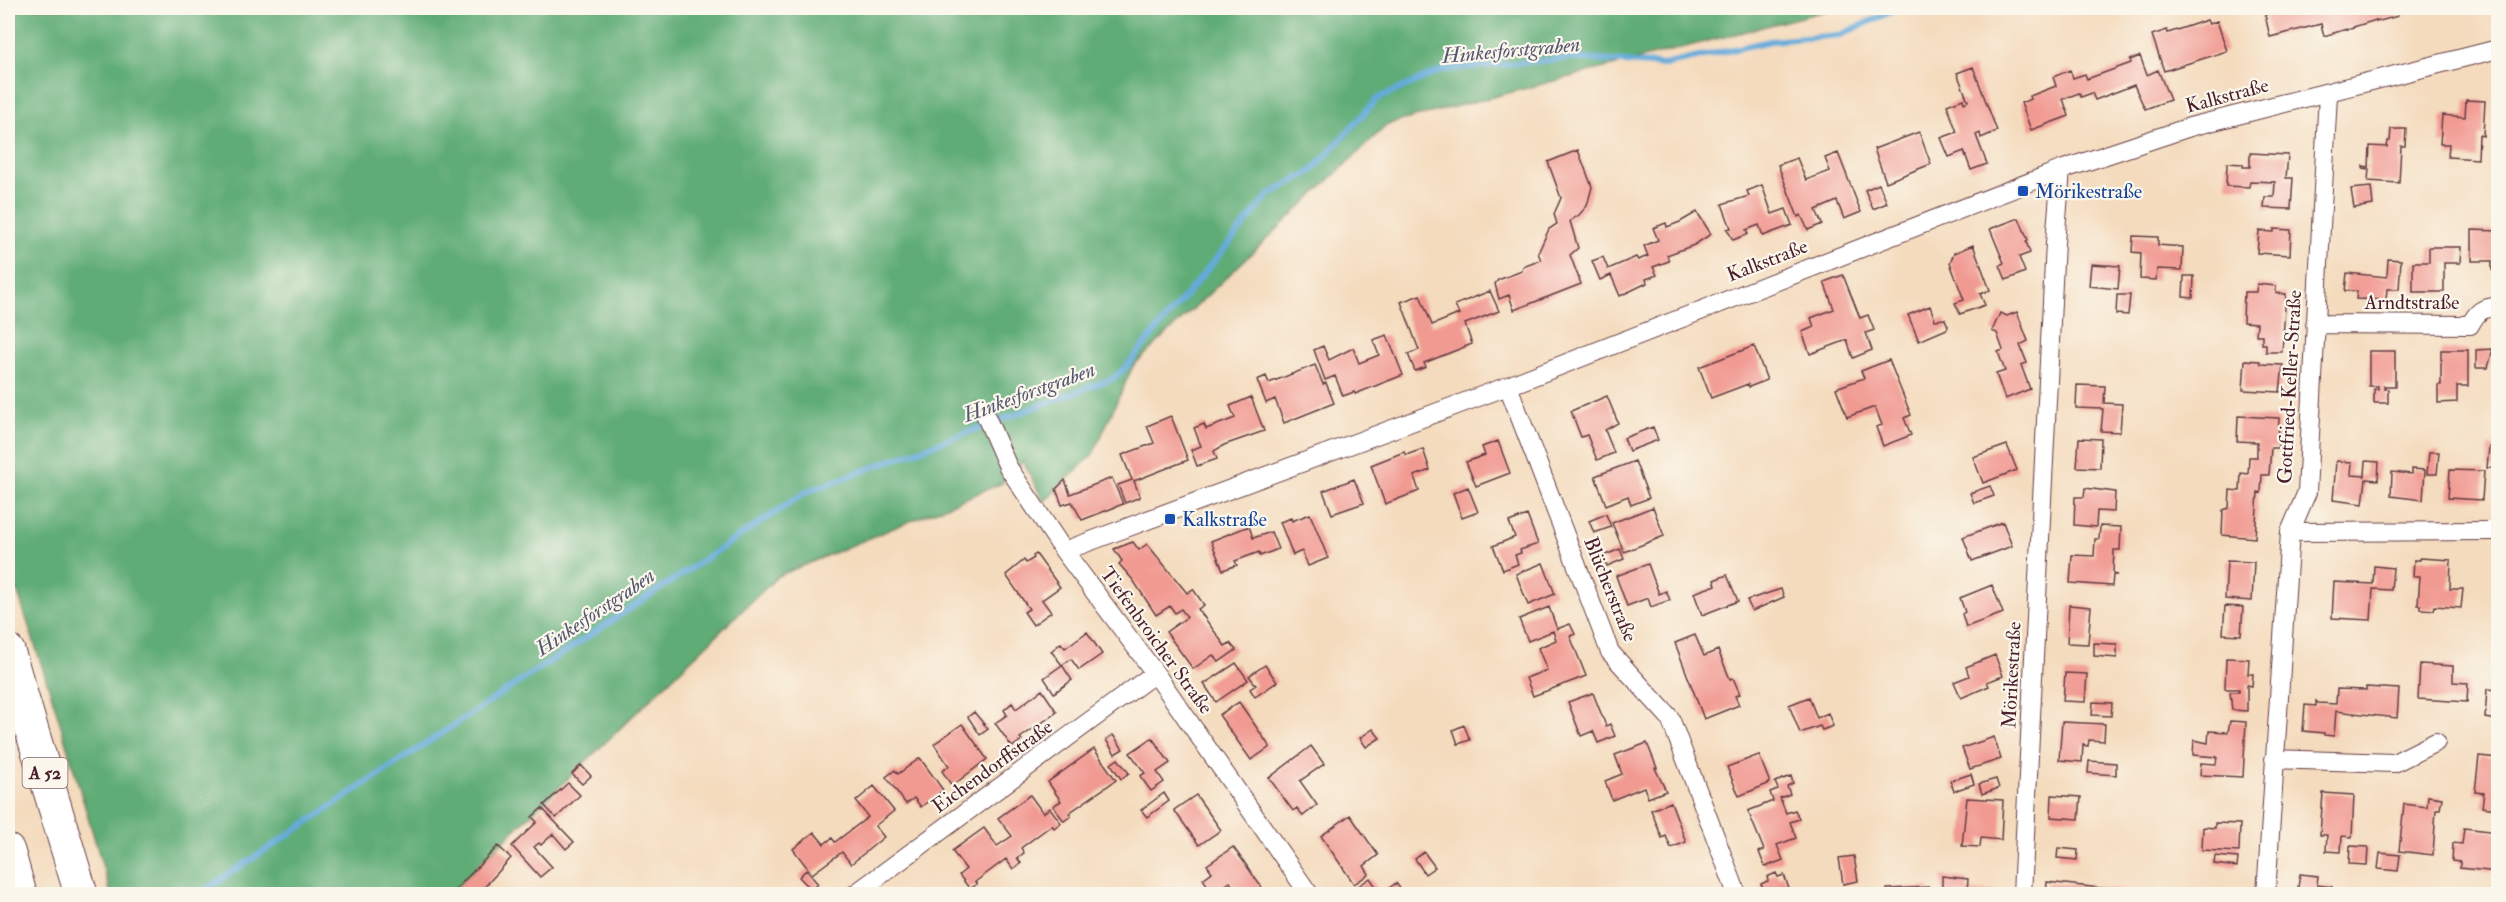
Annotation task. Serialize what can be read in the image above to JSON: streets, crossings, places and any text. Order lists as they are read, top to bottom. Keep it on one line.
{"streets":{"highway":["A 52"],"street":["Kalkstraße","Arndtstraße","Gottfried-Keller-Straße","Blücherstraße","Tiefenbroicher Straße","Mörikestraße","Eichendorffstraße"]},"crossings":[["Kalkstraße","Gottfried-Keller-Straße"],["Kalkstraße","Blücherstraße"],["Kalkstraße","Tiefenbroicher Straße"],["Kalkstraße","Mörikestraße"],["Arndtstraße","Gottfried-Keller-Straße"],["Tiefenbroicher Straße","Eichendorffstraße"]],"water":["Hinkesforstgraben"],"places":{"transit":["Mörikestraße","Kalkstraße"]}}
